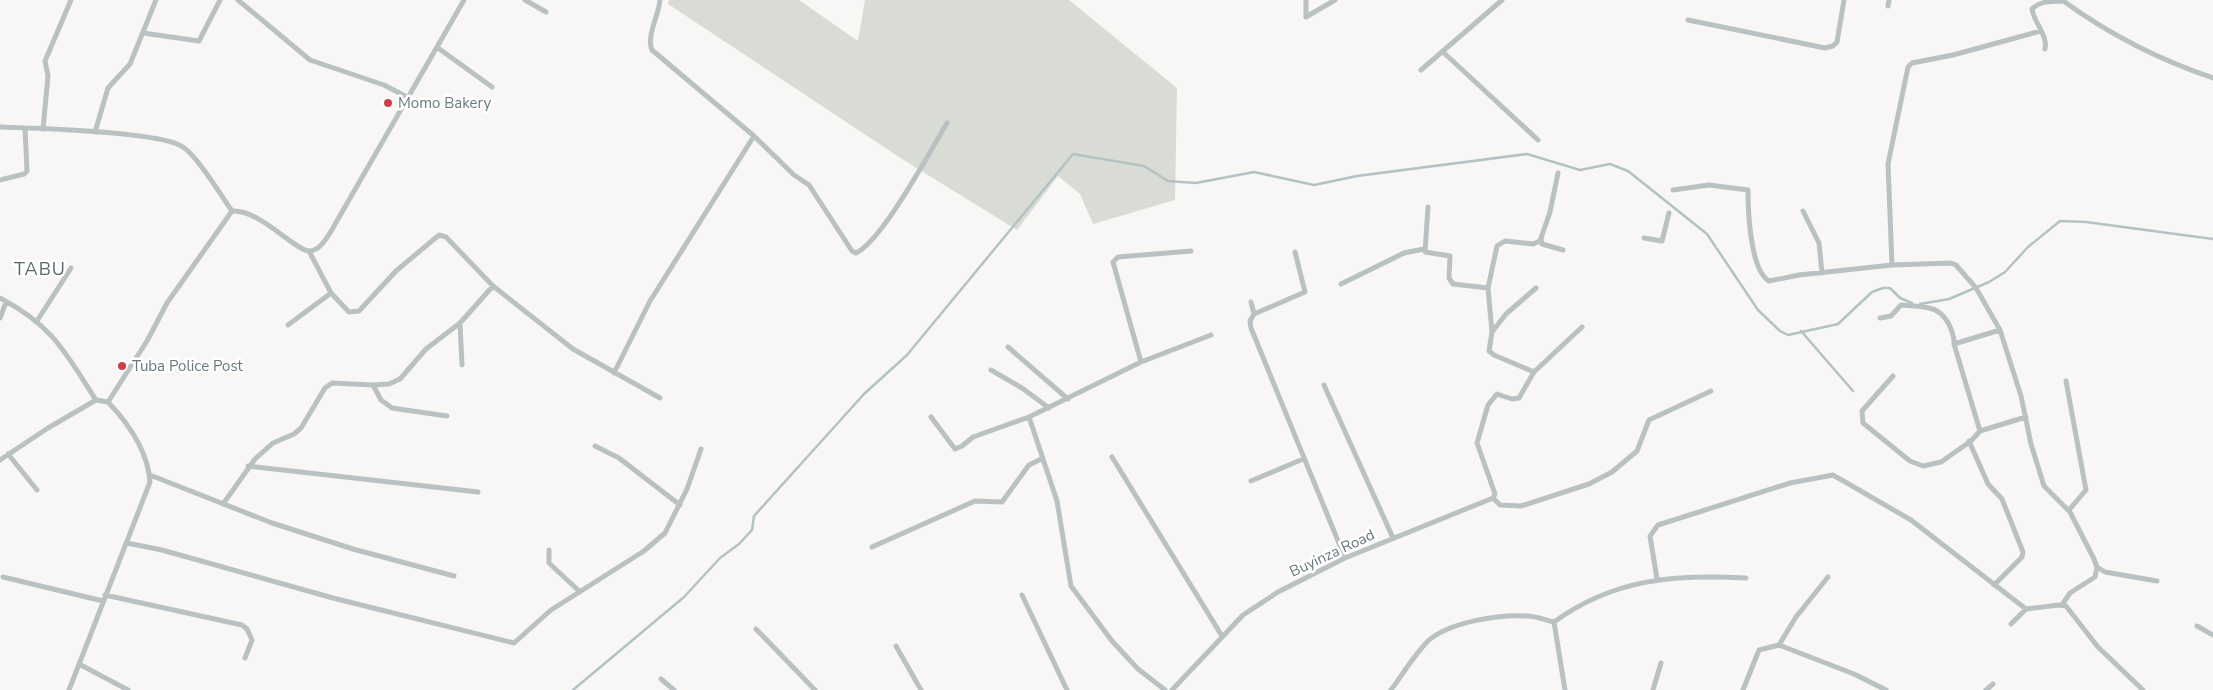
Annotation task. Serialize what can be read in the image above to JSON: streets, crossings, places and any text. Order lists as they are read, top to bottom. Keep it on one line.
{"streets":{"street":["Buyinza Road"]},"districts":["TABU"],"places":["Momo Bakery","Tuba Police Post"]}
